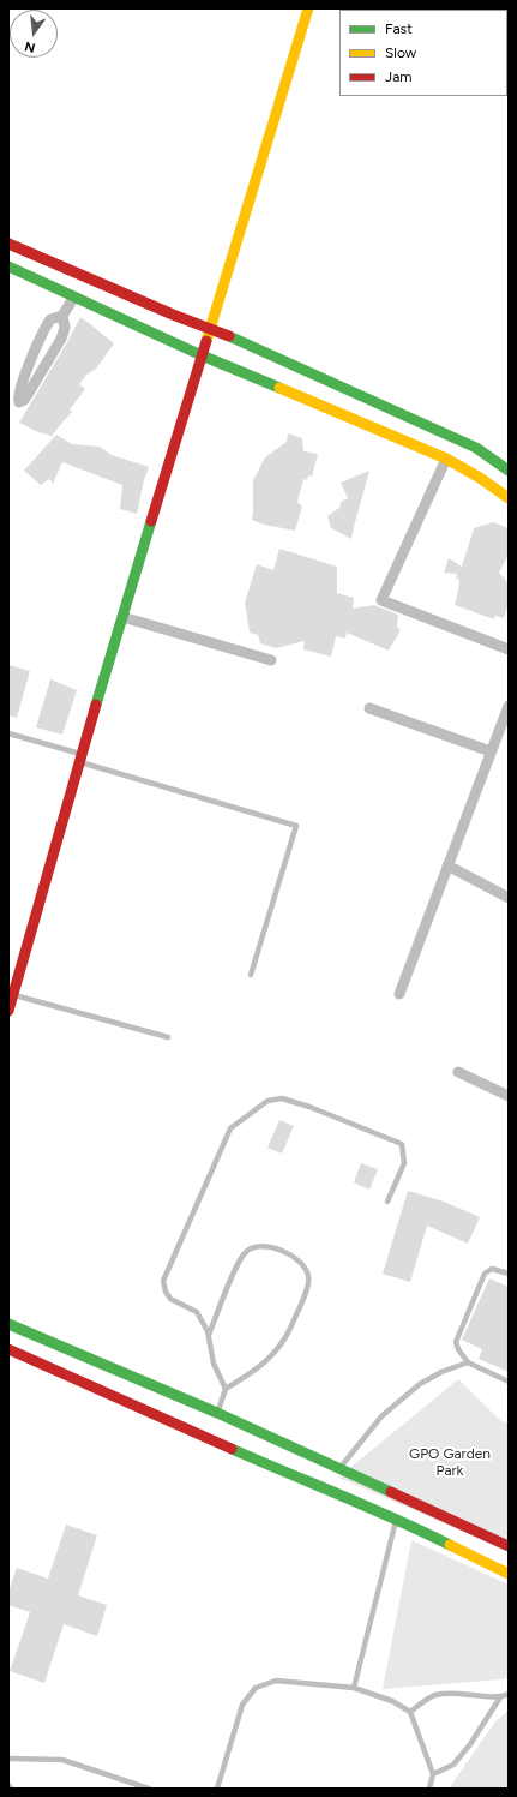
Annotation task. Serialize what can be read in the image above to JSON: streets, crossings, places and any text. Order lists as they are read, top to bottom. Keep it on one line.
{"parks":["GPO Garden Park"],"legend":["Fast","Slow","Jam"],"north":"bottom"}
